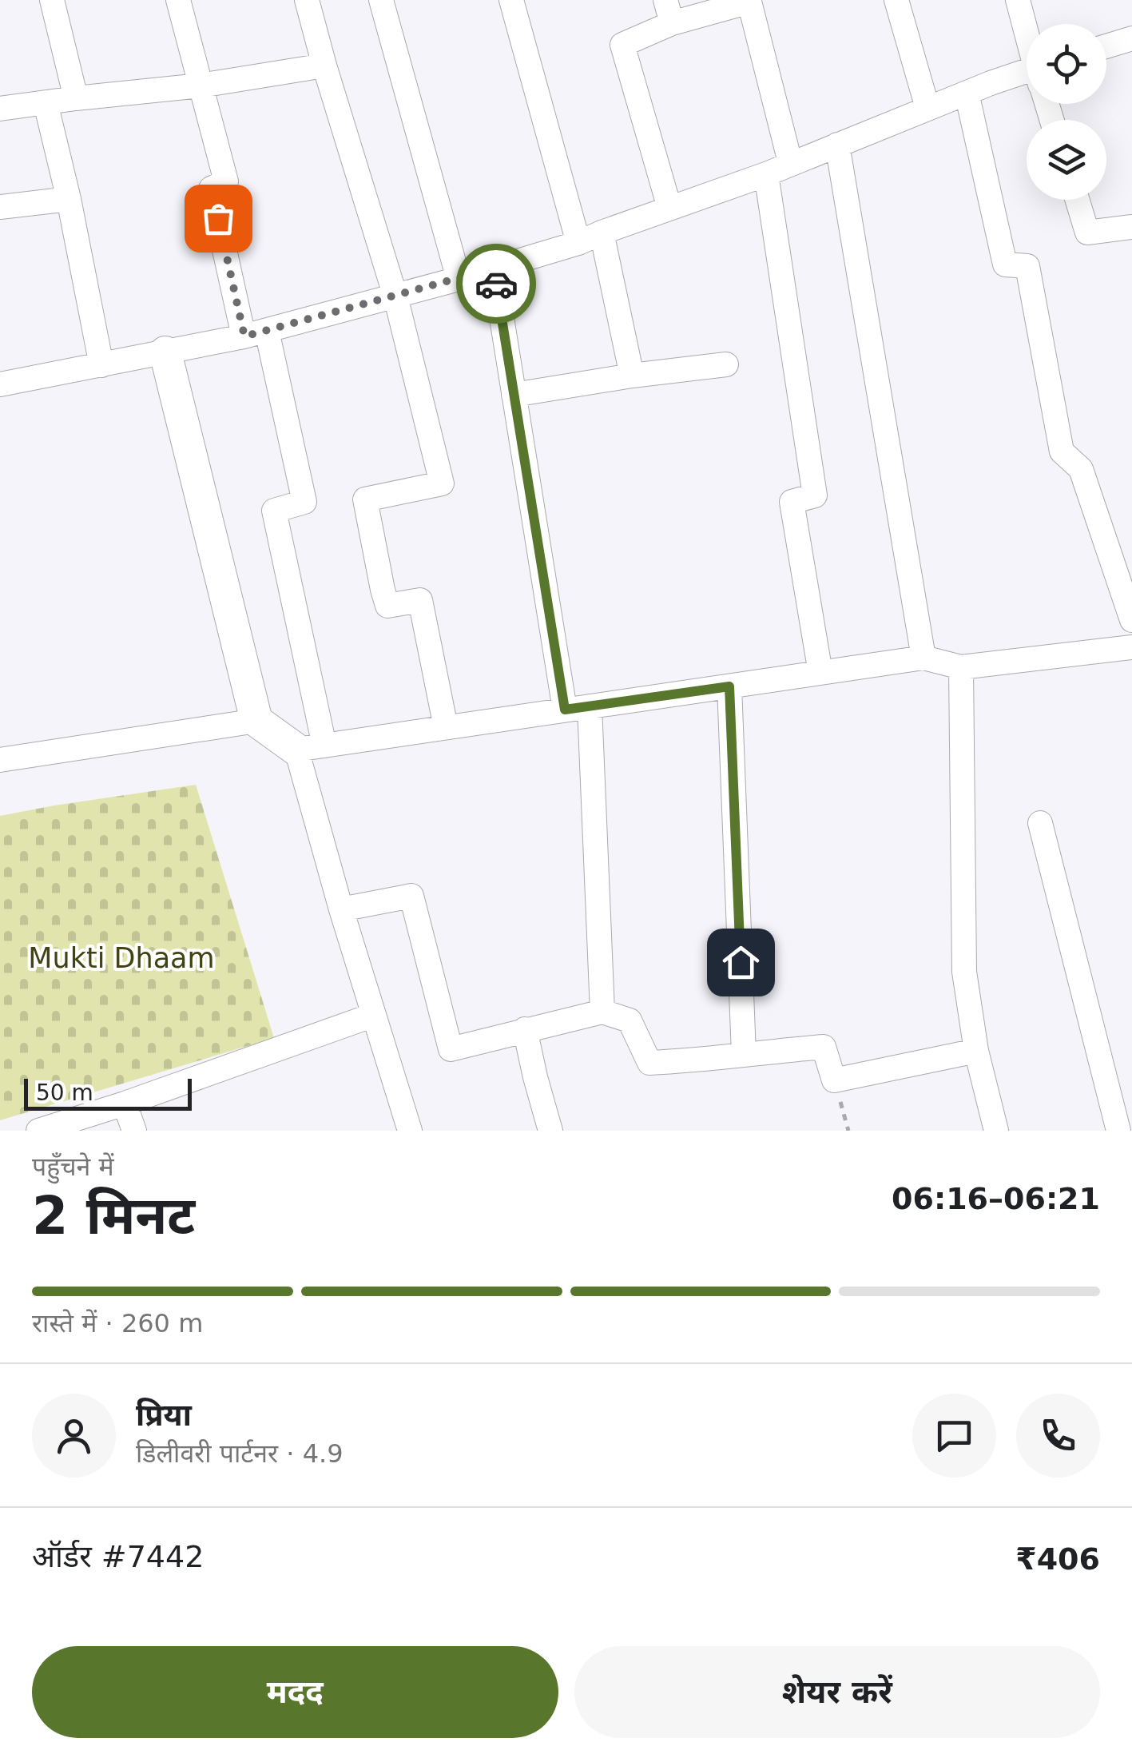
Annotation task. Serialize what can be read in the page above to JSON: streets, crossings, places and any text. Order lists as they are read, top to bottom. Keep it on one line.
{"parks":["Mukti Dhaam"],"scale_bar":"50 m","page":{"scale":"50 m","heading":["2 मिनट","पहुँचने में","06:16–06:21"],"panel":["प्रिया","डिलीवरी पार्टनर · 4.9","ऑर्डर #7442","₹406"],"bar":"रास्ते में · 260 m","buttons":["मदद","शेयर करें"]}}
